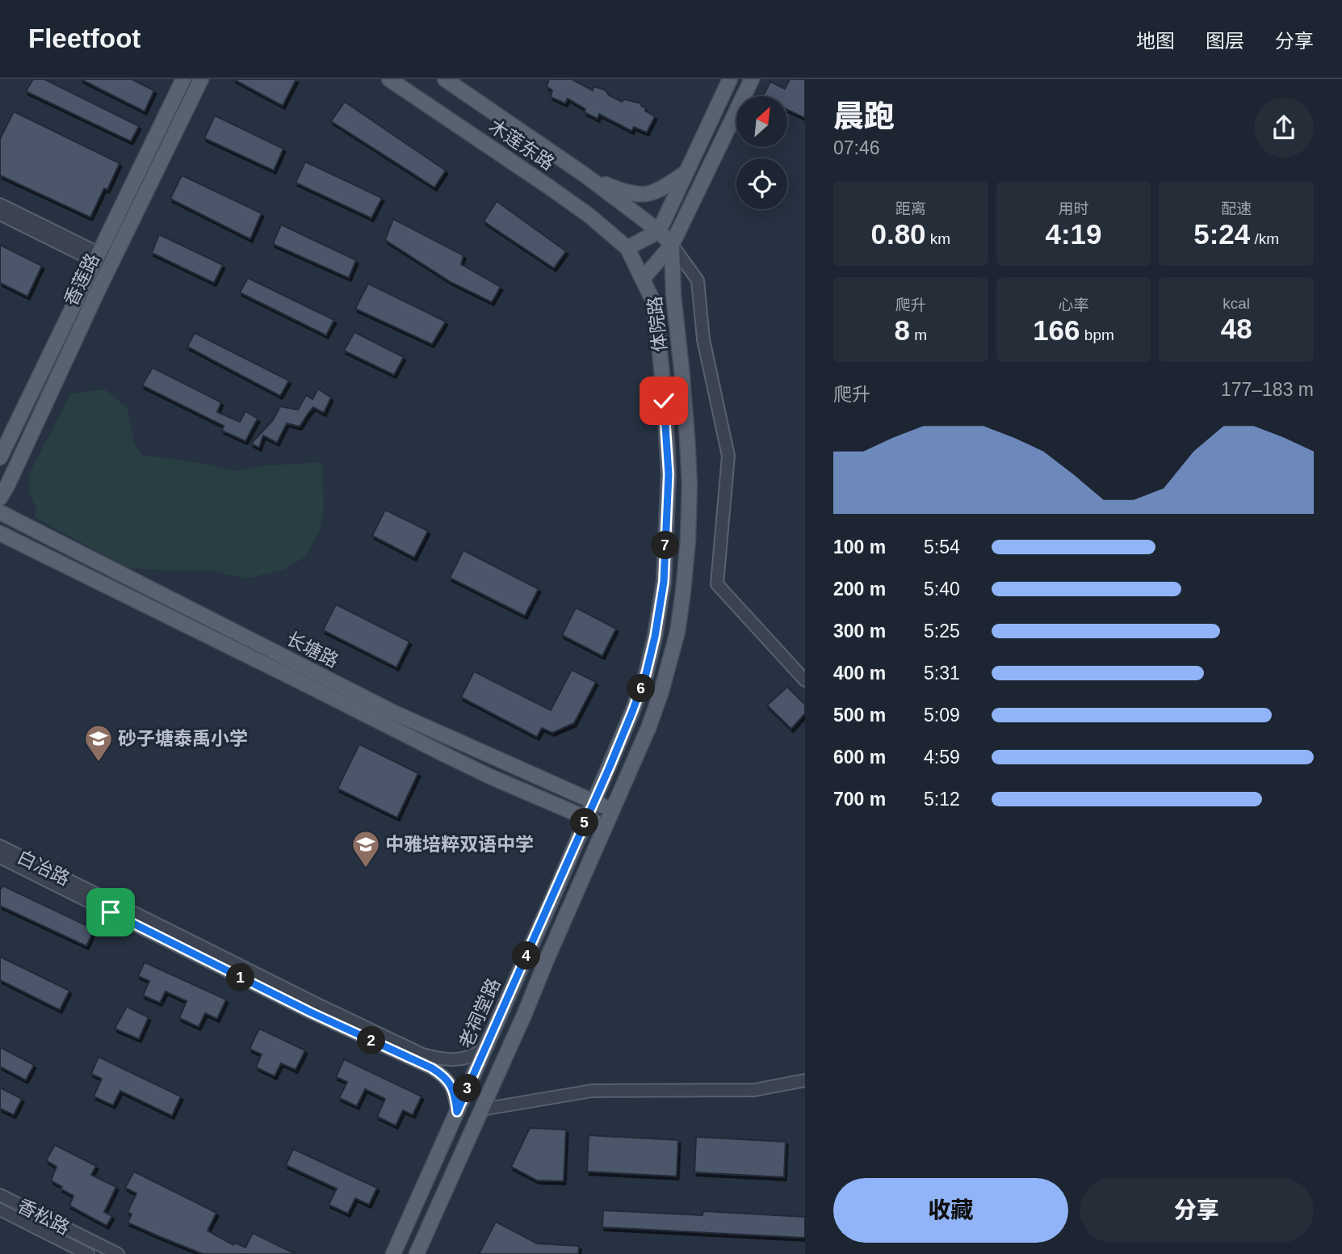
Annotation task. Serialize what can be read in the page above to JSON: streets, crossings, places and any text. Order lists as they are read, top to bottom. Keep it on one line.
{"streets":{"main road":["木莲东路","香莲路","体院路","长塘路","老祠堂路"],"street":["白冶路","香松路"]},"crossings":[["木莲东路","体院路"],["体院路","长塘路"],["体院路","老祠堂路"],["长塘路","老祠堂路"],["白冶路","老祠堂路"]],"places":{"school or university":["砂子塘泰禹小学","中雅培粹双语中学"]},"north":"top right","page":{"header":"Fleetfoot","nav":["地图","图层","分享"],"heading":["晨跑","07:46"],"stats":[["距离","0.80 km"],["用时","4:19"],["配速","5:24 /km"],["爬升","8 m"],["心率","166 bpm"],["kcal","48"]],"chart":["爬升","177–183 m"],"list":[{"name":"100 m","note":"5:54"},{"name":"200 m","note":"5:40"},{"name":"300 m","note":"5:25"},{"name":"400 m","note":"5:31"},{"name":"500 m","note":"5:09"},{"name":"600 m","note":"4:59"},{"name":"700 m","note":"5:12"}],"pins":["7","6","5","4","1","2","3"],"buttons":["收藏","分享"]}}
